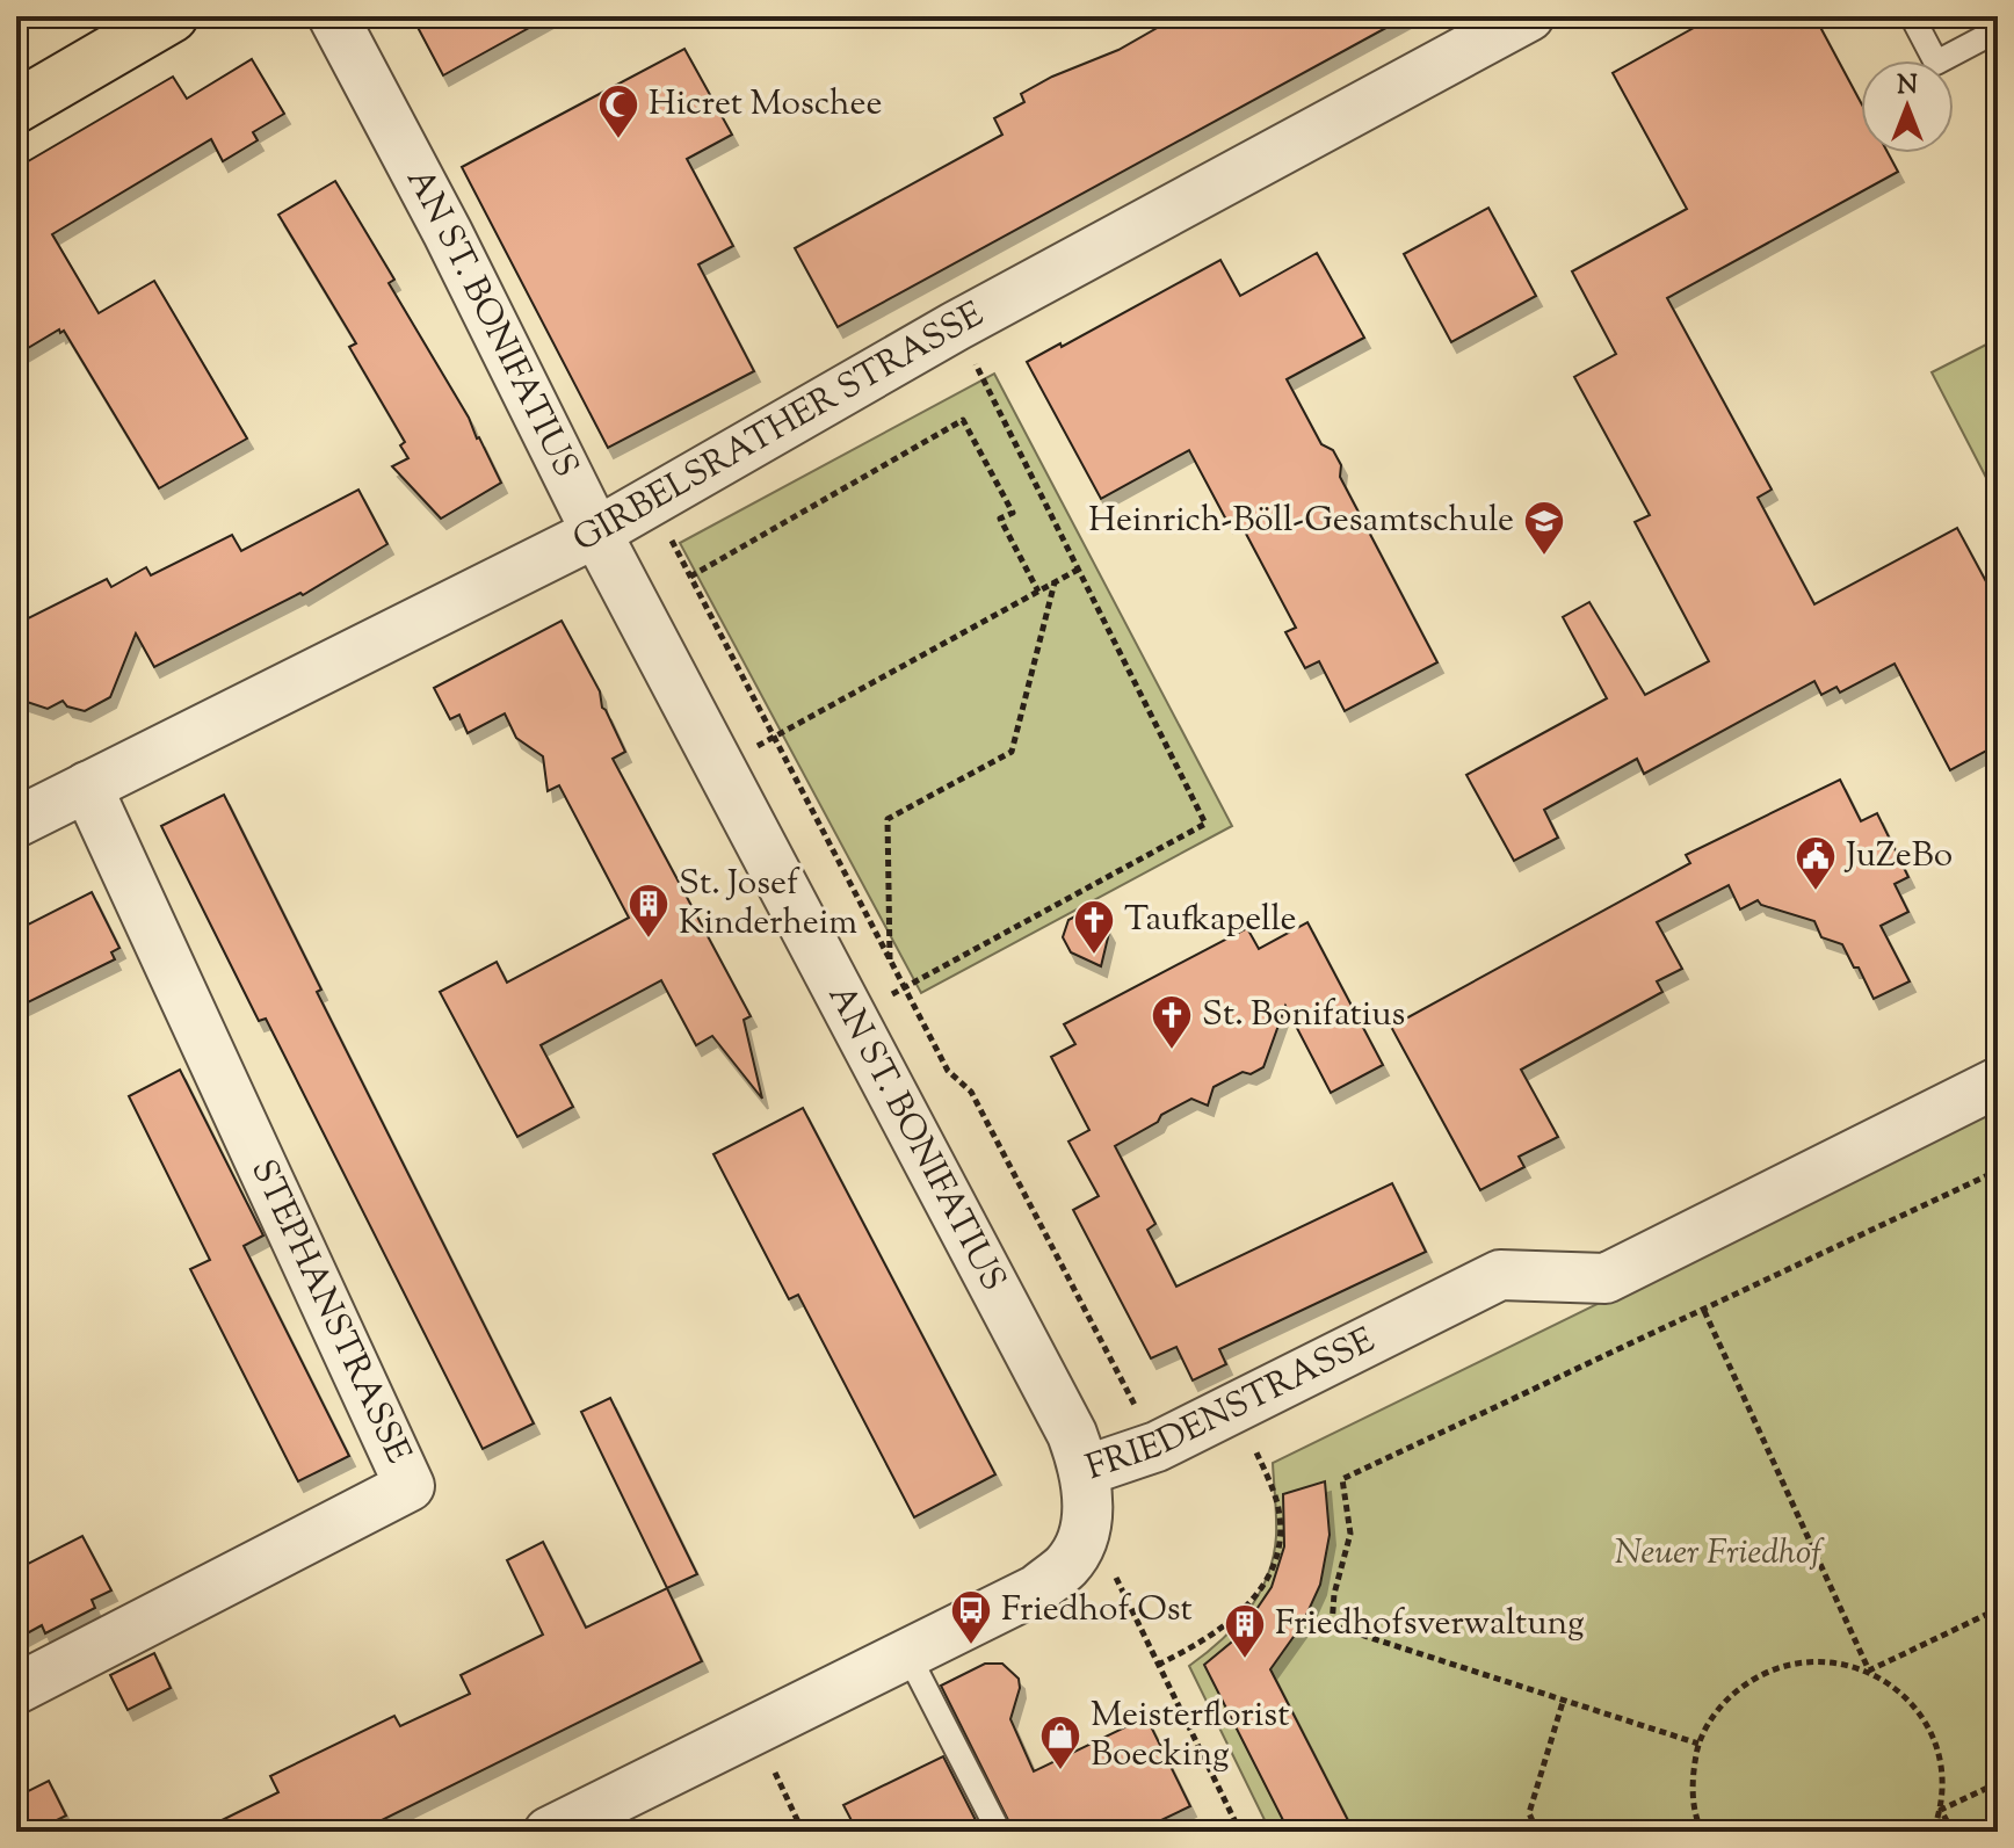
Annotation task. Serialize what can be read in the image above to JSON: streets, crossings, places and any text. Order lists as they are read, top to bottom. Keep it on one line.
{"streets":{"street":["AN ST. BONIFATIUS","GIRBELSRATHER STRASSE","STEPHANSTRASSE","FRIEDENSTRASSE"]},"crossings":[["AN ST. BONIFATIUS","GIRBELSRATHER STRASSE"],["AN ST. BONIFATIUS","FRIEDENSTRASSE"],["GIRBELSRATHER STRASSE","STEPHANSTRASSE"]],"parks":["Neuer Friedhof"],"places":{"mosque":["Hicret Moschee"],"school or university":["Heinrich-Böll-Gesamtschule"],"public building":["JuZeBo"],"building":["St. Josef Kinderheim","Friedhofsverwaltung"],"church":["Taufkapelle","St. Bonifatius"],"bus stop":["Friedhof Ost"],"shop":["Meisterflorist Boecking"]},"north":"top"}
